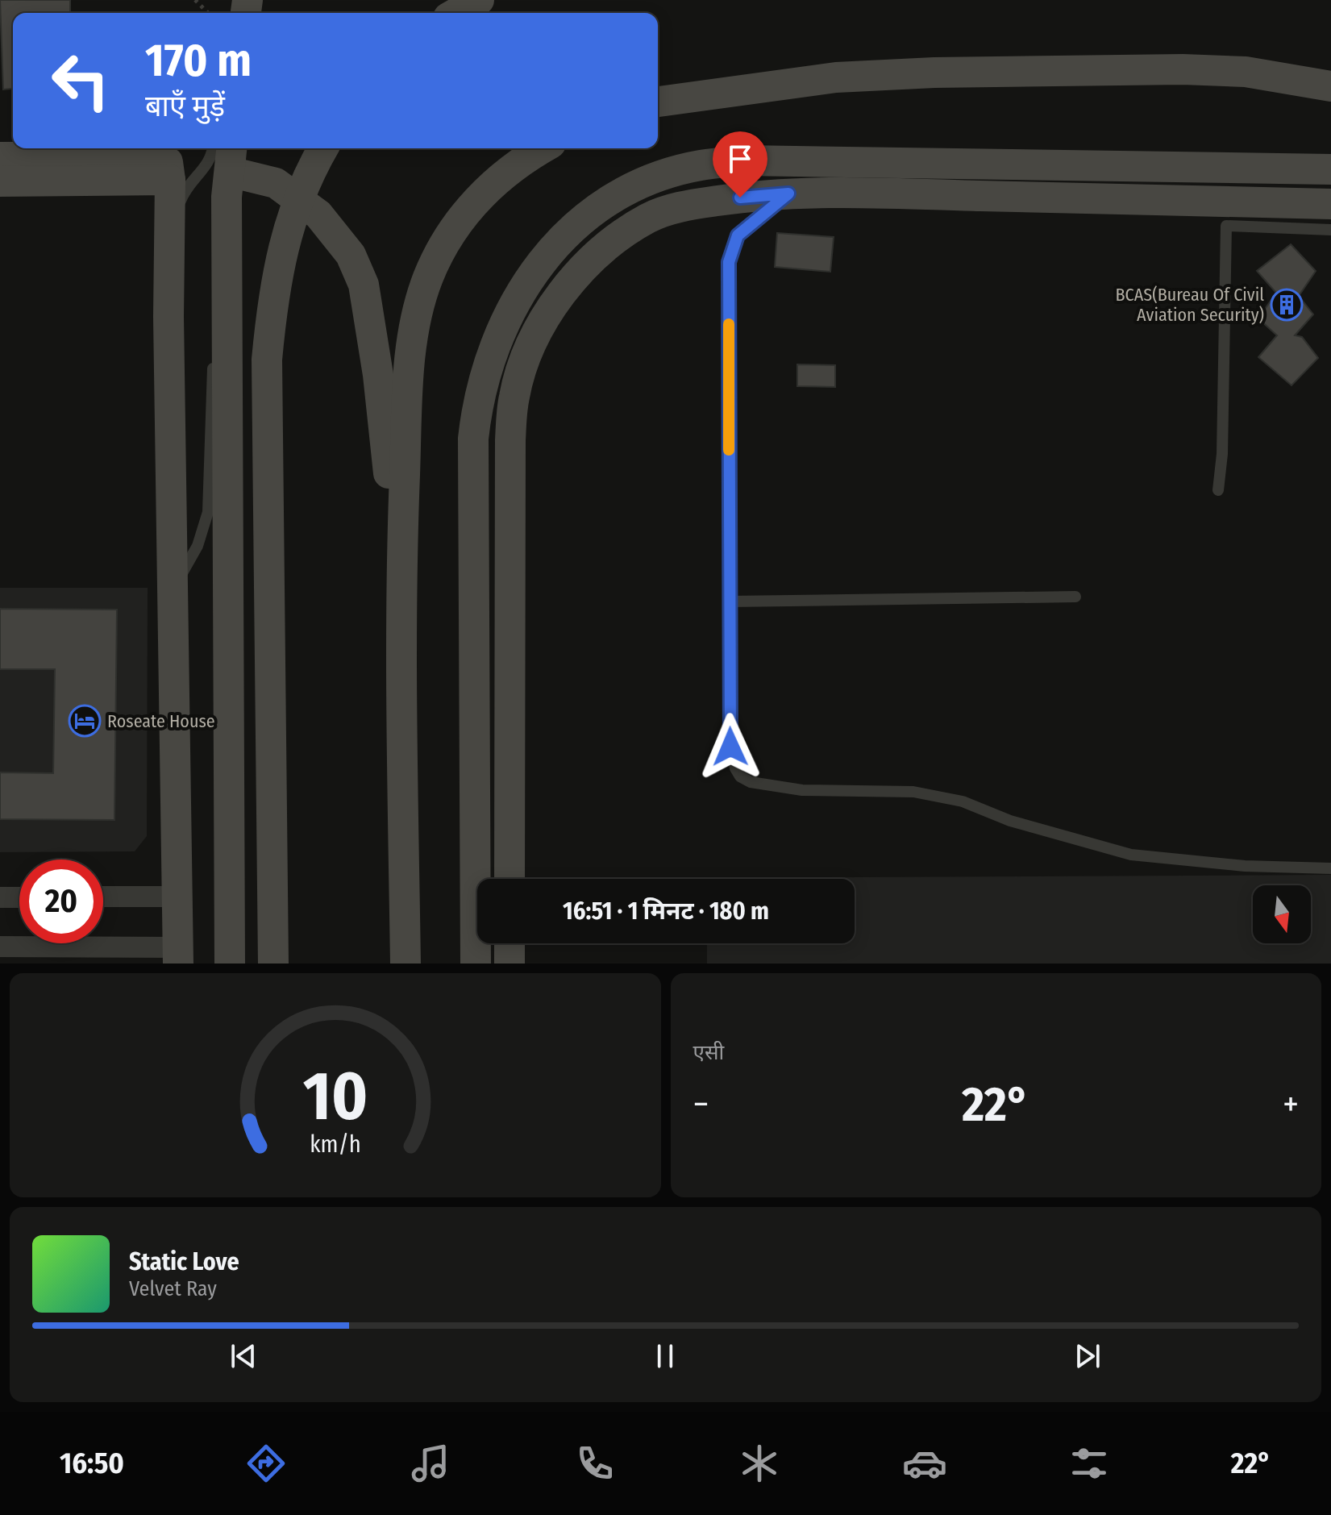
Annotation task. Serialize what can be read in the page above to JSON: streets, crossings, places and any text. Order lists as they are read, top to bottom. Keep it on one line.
{"places":{"building":["BCAS(Bureau Of Civil Aviation Security)"],"hotel":["Roseate House"]},"north":"bottom","page":{"turn":["170 m","बाएँ मुड़ें"],"limit":"20","trip":"16:51 · 1 मिनट · 180 m","tile":"एसी","heat":["−","22°","+"],"song":["Static Love","Velvet Ray"],"tabs":["16:50","22°"],"gauge":["10","km/h"]}}
